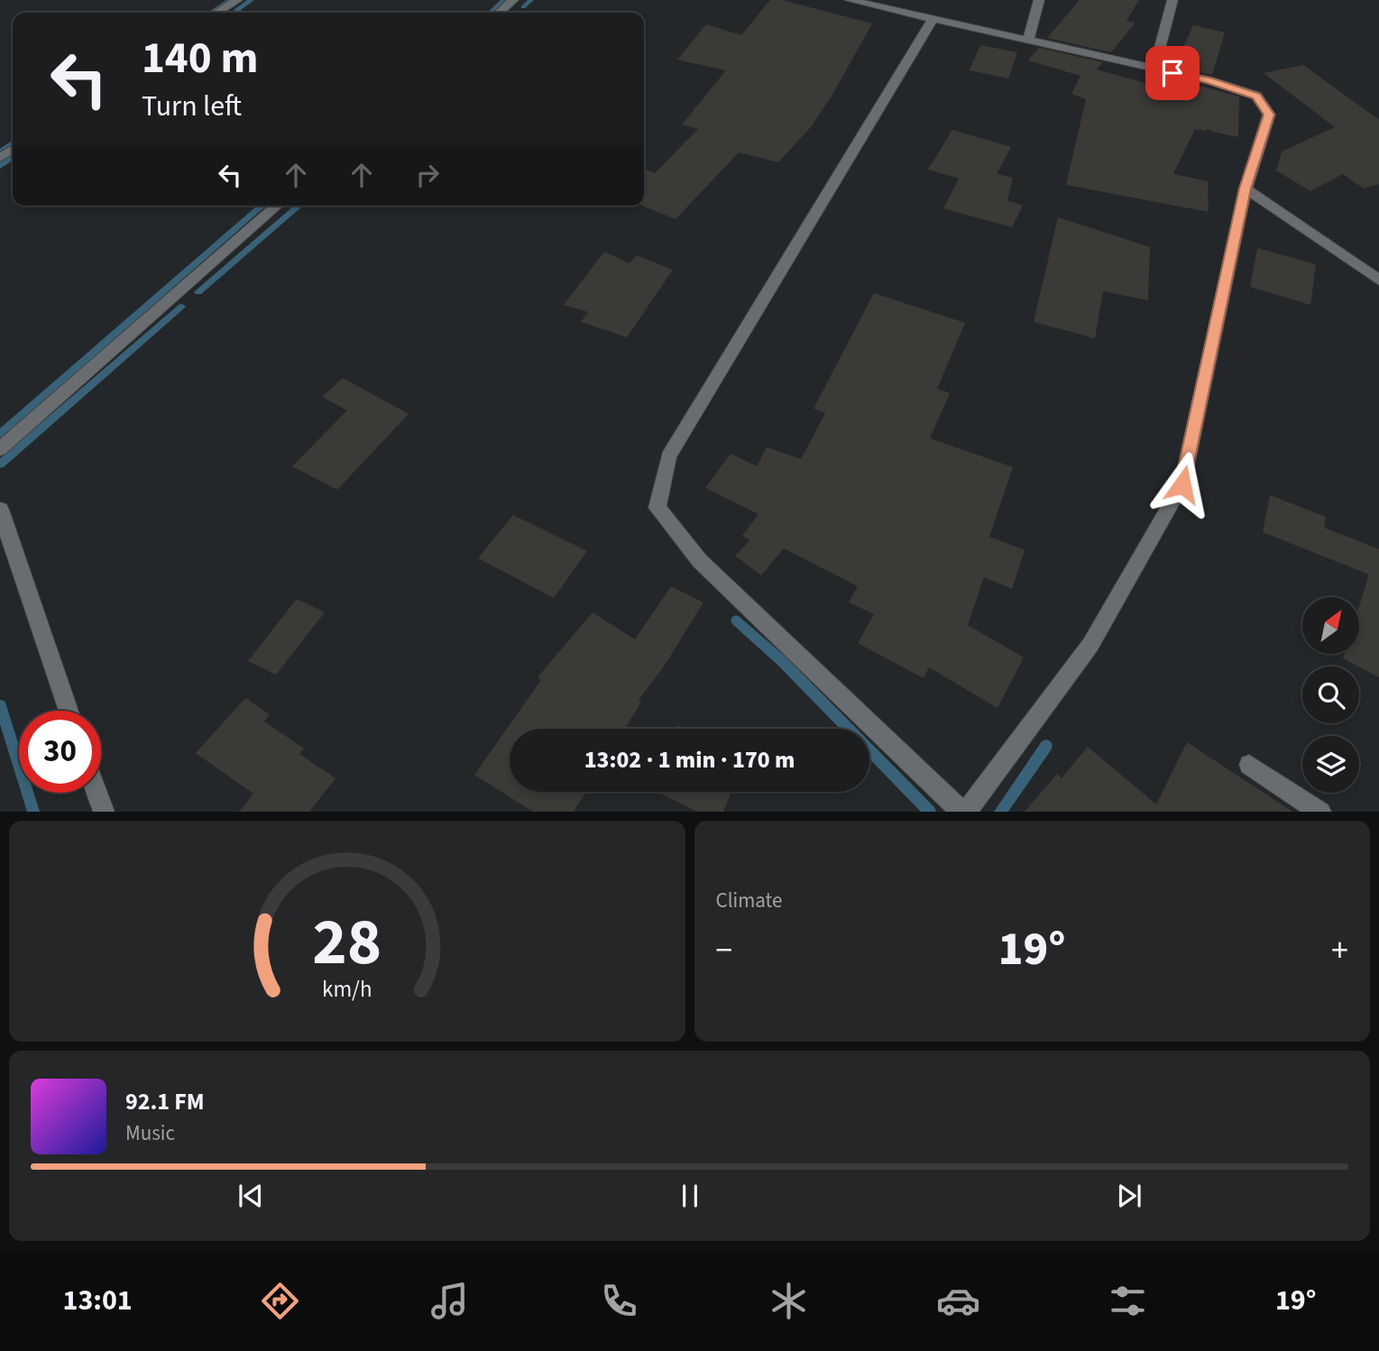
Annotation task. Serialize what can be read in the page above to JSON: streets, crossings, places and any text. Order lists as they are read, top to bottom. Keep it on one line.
{"north":"top right","page":{"turn":["140 m","Turn left"],"limit":"30","trip":"13:02 · 1 min · 170 m","tile":"Climate","heat":["−","19°","+"],"song":["92.1 FM","Music"],"tabs":["13:01","19°"],"gauge":["28","km/h"]}}
